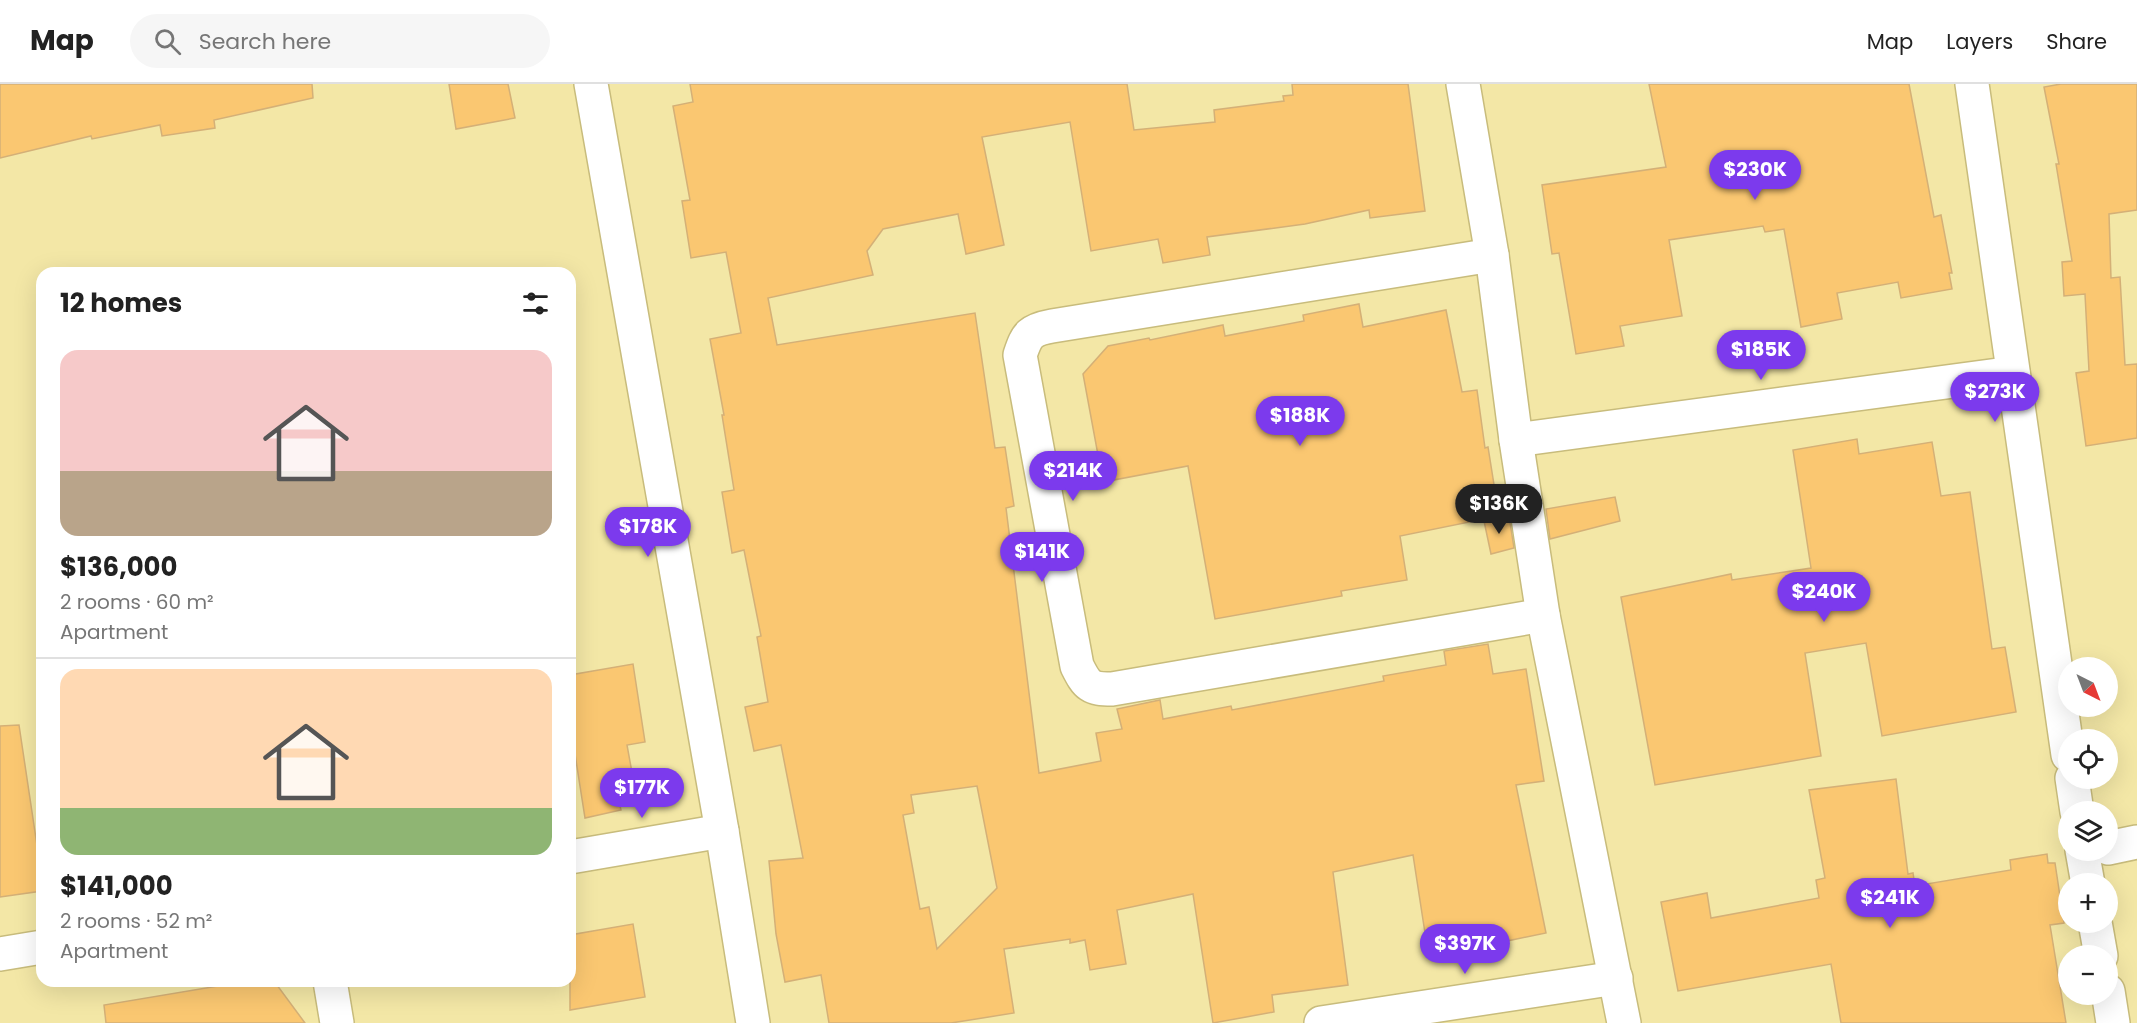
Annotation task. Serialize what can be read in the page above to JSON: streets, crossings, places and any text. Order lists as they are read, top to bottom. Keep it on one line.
{"north":"bottom right","page":{"header":"Map","search":"Search here","nav":["Map","Layers","Share"],"price":["$230K","$185K","$273K","$188K","$214K","$136K","$178K","$141K","$240K","$177K","$241K","$397K"],"heading":"12 homes","list":[{"name":"$136,000","note":"2 rooms · 60 m² · Apartment"},{"name":"$141,000","note":"2 rooms · 52 m² · Apartment"}],"map_buttons":["+","−"]}}
